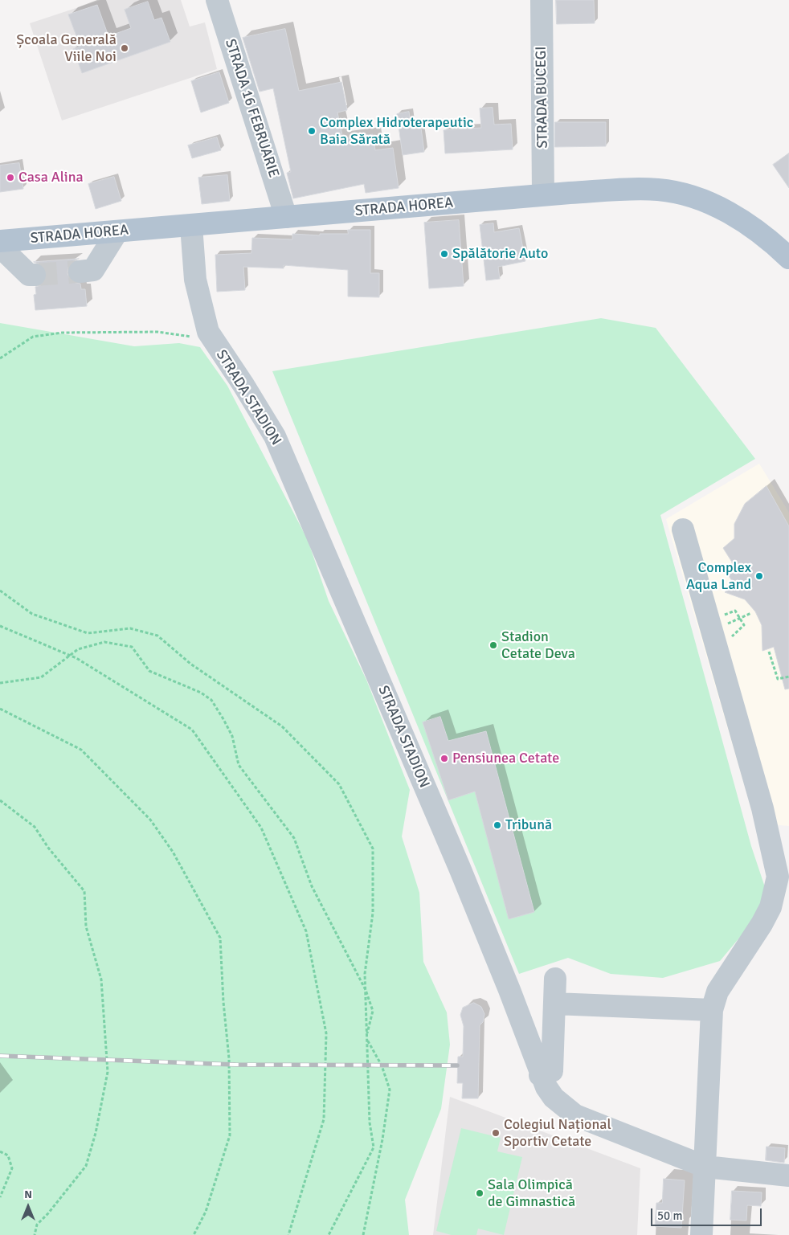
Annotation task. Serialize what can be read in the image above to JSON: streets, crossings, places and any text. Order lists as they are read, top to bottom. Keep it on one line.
{"streets":{"main road":["STRADA HOREA"],"street":["STRADA BUCEGI","STRADA 16 FEBRUARIE","STRADA STADION"]},"crossings":[["STRADA BUCEGI","STRADA HOREA"],["STRADA 16 FEBRUARIE","STRADA HOREA"],["STRADA HOREA","STRADA STADION"]],"places":["Școala Generală Viile Noi","Complex Hidroterapeutic Baia Sărată","Casa Alina","Spălătorie Auto","Complex Aqua Land","Stadion Cetate Deva","Pensiunea Cetate","Tribună","Colegiul Național Sportiv Cetate","Sala Olimpică de Gimnastică"],"scale_bar":"50 m","north":"top"}
